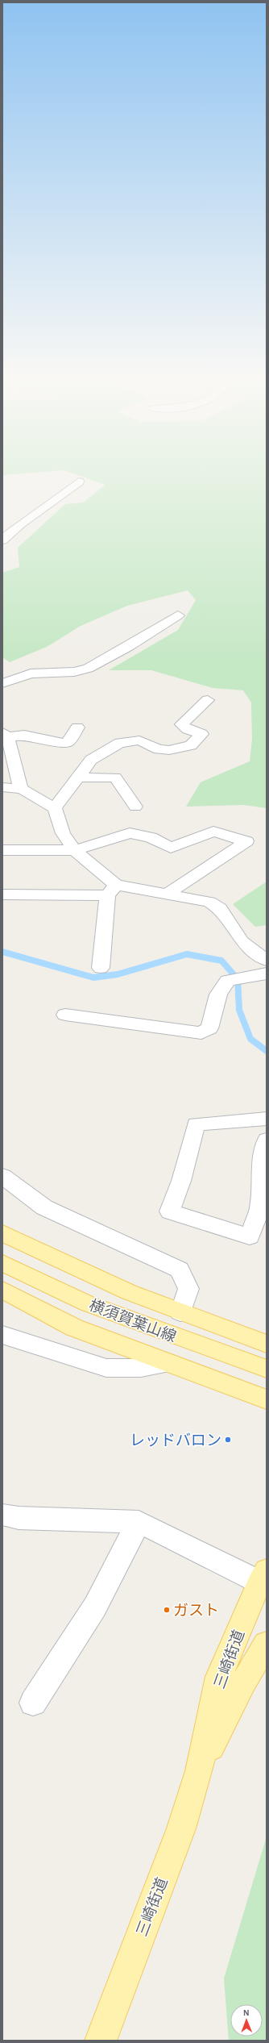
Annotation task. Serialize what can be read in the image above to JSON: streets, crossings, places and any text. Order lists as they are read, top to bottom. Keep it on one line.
{"streets":{"main road":["横須賀葉山線","三崎街道"]},"places":["レッドバロン","ガスト"],"north":"top"}
